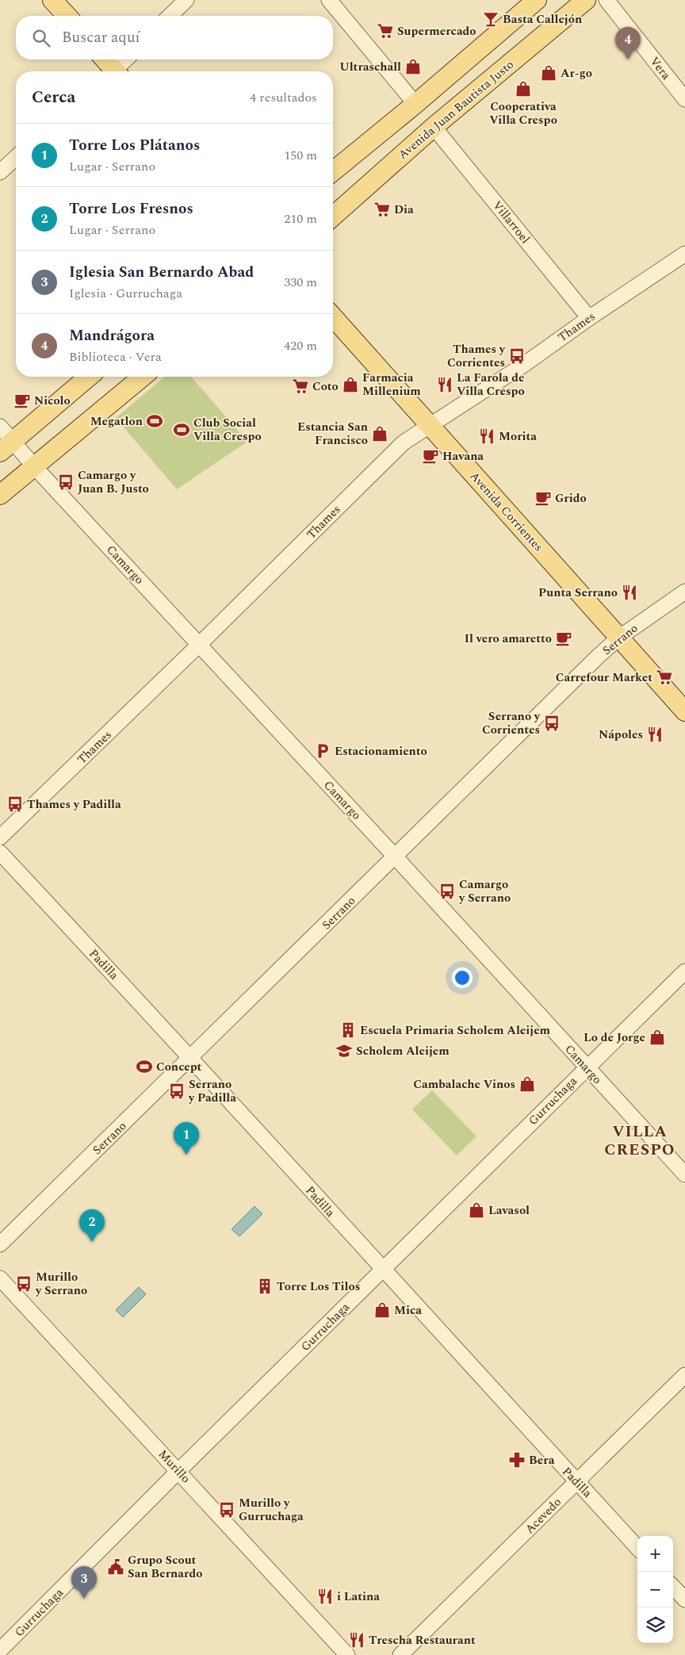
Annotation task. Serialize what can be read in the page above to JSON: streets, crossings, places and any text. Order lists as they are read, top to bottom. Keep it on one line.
{"streets":{"main road":["Avenida Juan Bautista Justo","Avenida Corrientes"],"street":["Vera","Villarroel","Thames","Camargo","Serrano","Padilla","Gurruchaga","Murillo","Acevedo"]},"crossings":[["Avenida Juan Bautista Justo","Villarroel"],["Villarroel","Thames"],["Thames","Avenida Corrientes"],["Thames","Camargo"],["Avenida Corrientes","Serrano"],["Camargo","Serrano"],["Camargo","Gurruchaga"],["Serrano","Padilla"],["Padilla","Gurruchaga"],["Padilla","Acevedo"],["Gurruchaga","Murillo"]],"districts":["VILLA CRESPO"],"places":{"bar":["Basta Callejón"],"supermarket":["Supermercado","Dia","Coto","Carrefour Market"],"shop":["Ultraschall","Ar-go","Cooperativa Villa Crespo","Farmacia Millenium","Estancia San Francisco","Lo de Jorge","Cambalache Vinos","Lavasol","Mica"],"bus stop":["Thames y Corrientes","Camargo y Juan B. Justo","Serrano y Corrientes","Thames y Padilla","Camargo y Serrano","Serrano y Padilla","Murillo y Serrano","Murillo y Gurruchaga"],"restaurant":["La Farola de Villa Crespo","Morita","Punta Serrano","Nápoles","i Latina","Trescha Restaurant"],"cafe":["Nicolo","Havana","Grido","Il vero amaretto"],"sports":["Megatlon","Club Social Villa Crespo","Concept"],"parking":["Estacionamiento"],"building":["Escuela Primaria Scholem Aleijem","Torre Los Tilos"],"school or university":["Scholem Aleijem"],"pharmacy":["Bera"],"public building":["Grupo Scout San Bernardo"]},"page":{"search":"Buscar aquí","pins":["4","1","2","3"],"heading":["Cerca","4 resultados"],"list":[{"mark":"1","name":"Torre Los Plátanos","note":"Lugar · Serrano","value":"150 m"},{"mark":"2","name":"Torre Los Fresnos","note":"Lugar · Serrano","value":"210 m"},{"mark":"3","name":"Iglesia San Bernardo Abad","note":"Iglesia · Gurruchaga","value":"330 m"},{"mark":"4","name":"Mandrágora","note":"Biblioteca · Vera","value":"420 m"}],"map_buttons":["+","−"]}}
